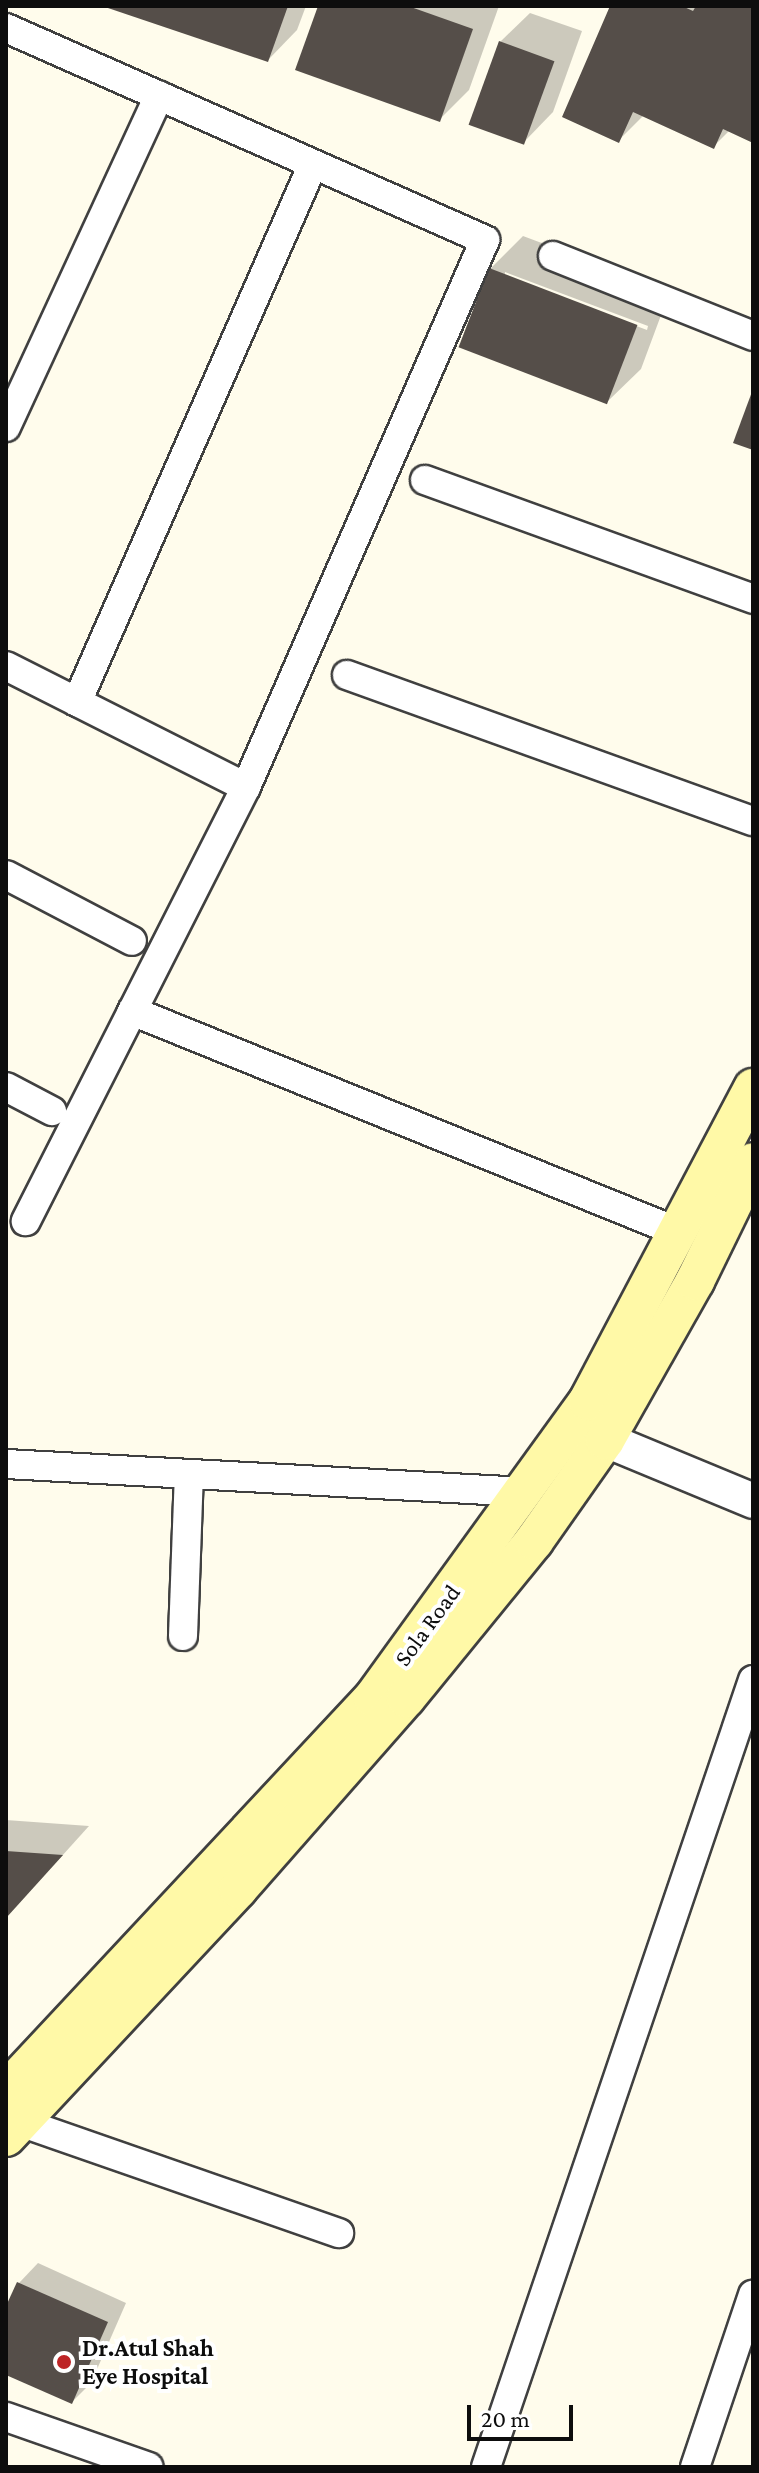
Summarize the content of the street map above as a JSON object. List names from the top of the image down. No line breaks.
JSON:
{"streets":{"main road":["Sola Road"]},"places":["Dr.Atul Shah Eye Hospital"],"scale_bar":"20 m"}
